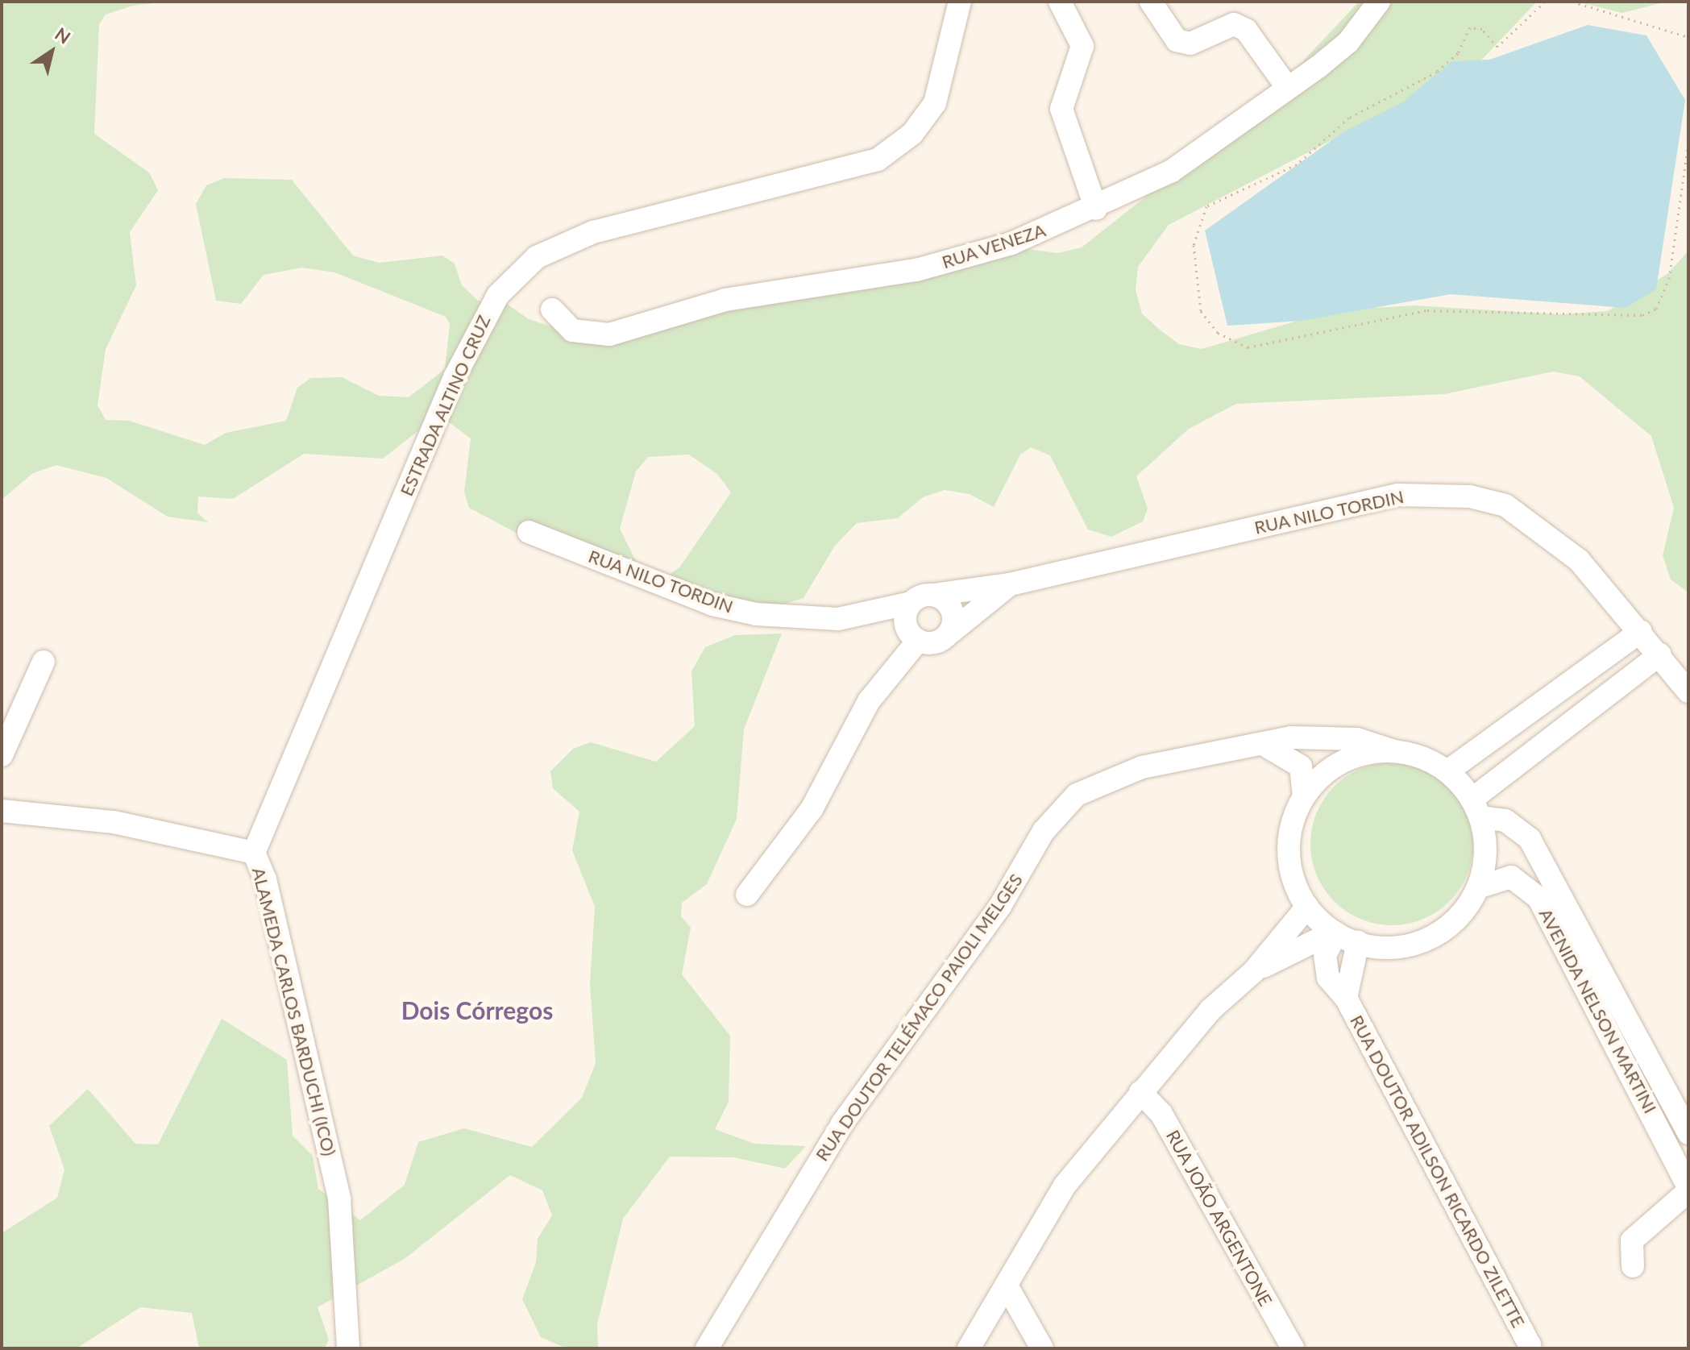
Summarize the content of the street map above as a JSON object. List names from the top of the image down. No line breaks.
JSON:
{"streets":{"street":["RUA VENEZA","ESTRADA ALTINO CRUZ","RUA NILO TORDIN","AVENIDA NELSON MARTINI","ALAMEDA CARLOS BARDUCHI (ICO)","RUA DOUTOR TELÉMACO PAIOLI MELGES","RUA DOUTOR ADILSON RICARDO ZILETTE","RUA JOÃO ARGENTONE"]},"crossings":[["ESTRADA ALTINO CRUZ","ALAMEDA CARLOS BARDUCHI (ICO)"],["AVENIDA NELSON MARTINI","RUA DOUTOR TELÉMACO PAIOLI MELGES"],["AVENIDA NELSON MARTINI","RUA DOUTOR ADILSON RICARDO ZILETTE"],["RUA DOUTOR TELÉMACO PAIOLI MELGES","RUA DOUTOR ADILSON RICARDO ZILETTE"]],"districts":["Dois Córregos"],"north":"top right"}
